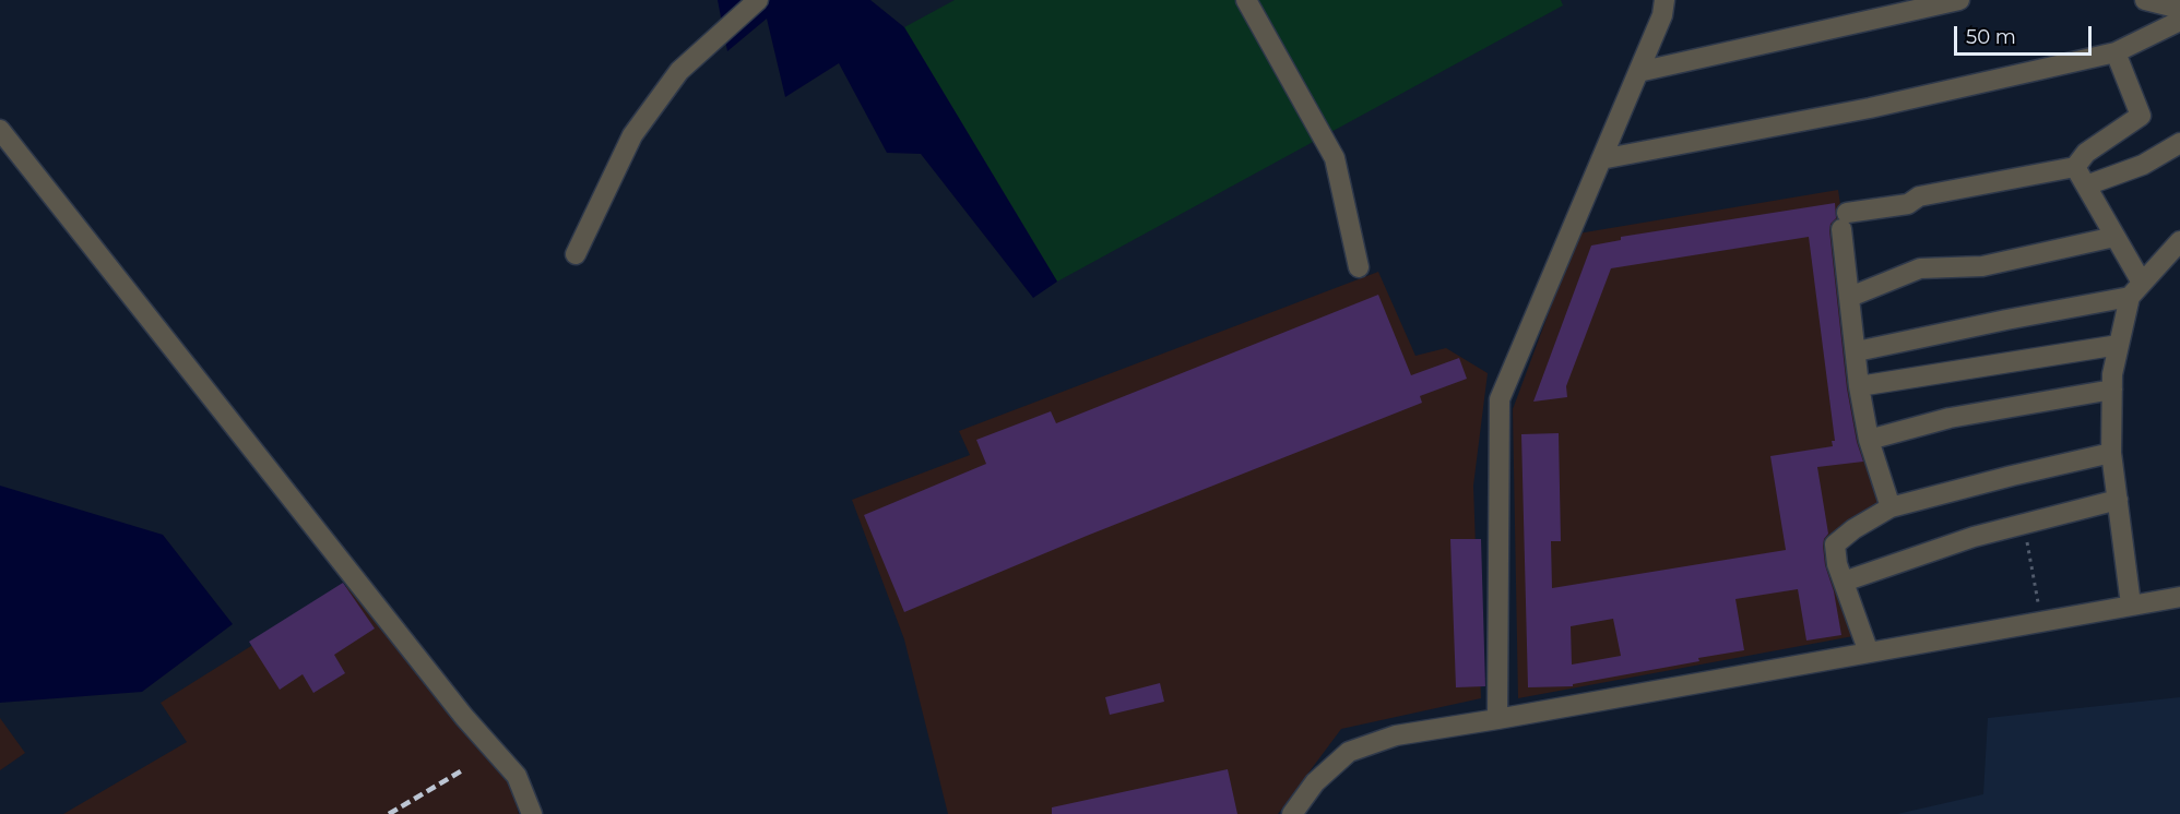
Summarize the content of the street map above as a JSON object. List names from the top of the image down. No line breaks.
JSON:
{"scale_bar":"50 m"}
